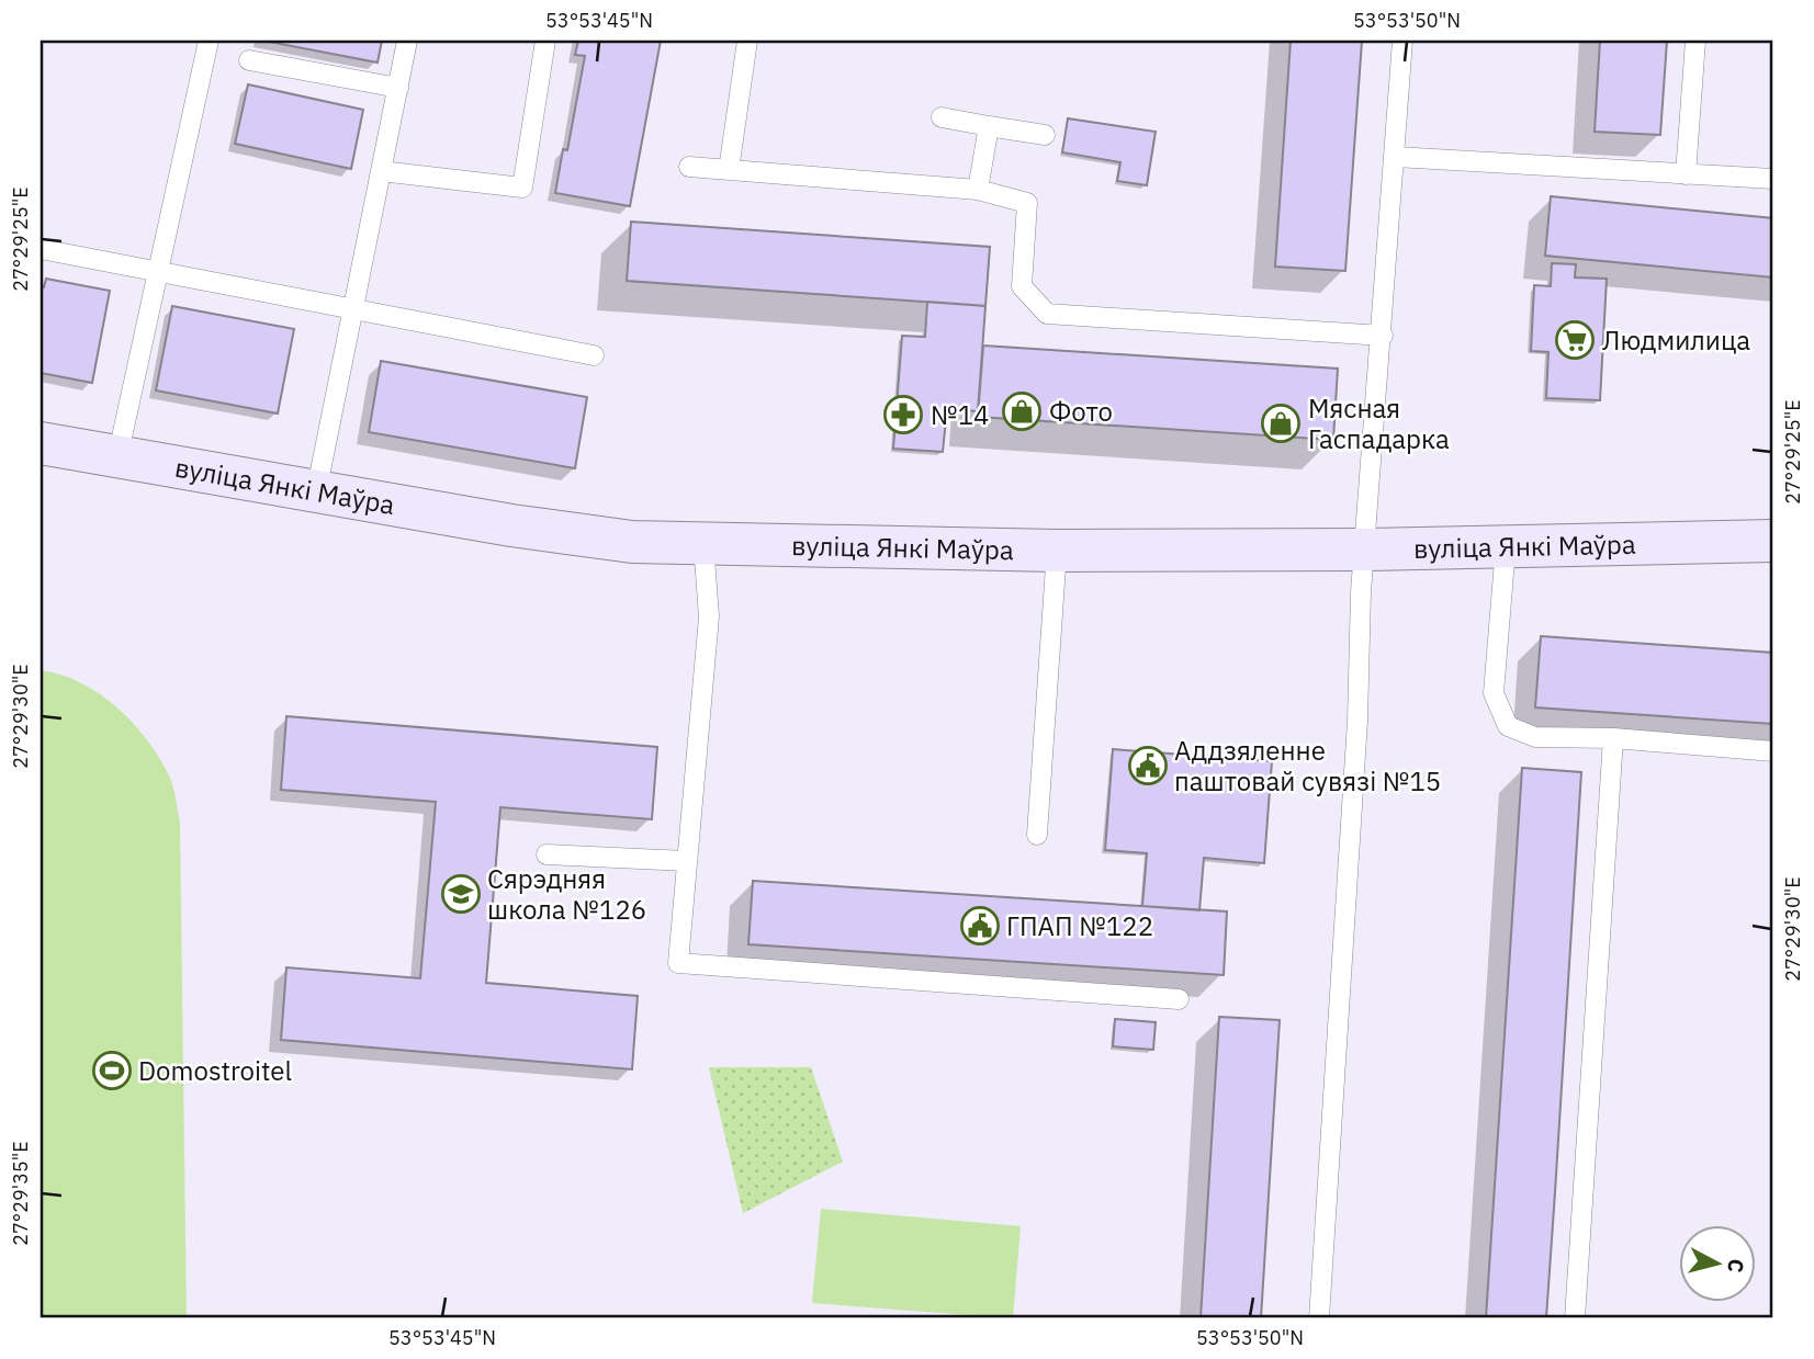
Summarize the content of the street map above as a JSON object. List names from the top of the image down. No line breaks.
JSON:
{"streets":{"street":["вуліца Янкі Маўра"]},"places":{"supermarket":["Людмилица"],"shop":["Фото","Мясная Гаспадарка"],"pharmacy":["№14"],"public building":["Аддзяленне паштовай сувязі №15","ГПАП №122"],"school or university":["Сярэдняя школа №126"],"sports":["Domostroitel"]},"north":"right","coordinates":["53°53'45\"N","53°53'50\"N","27°29'25\"E","27°29'30\"E","27°29'35\"E"]}
